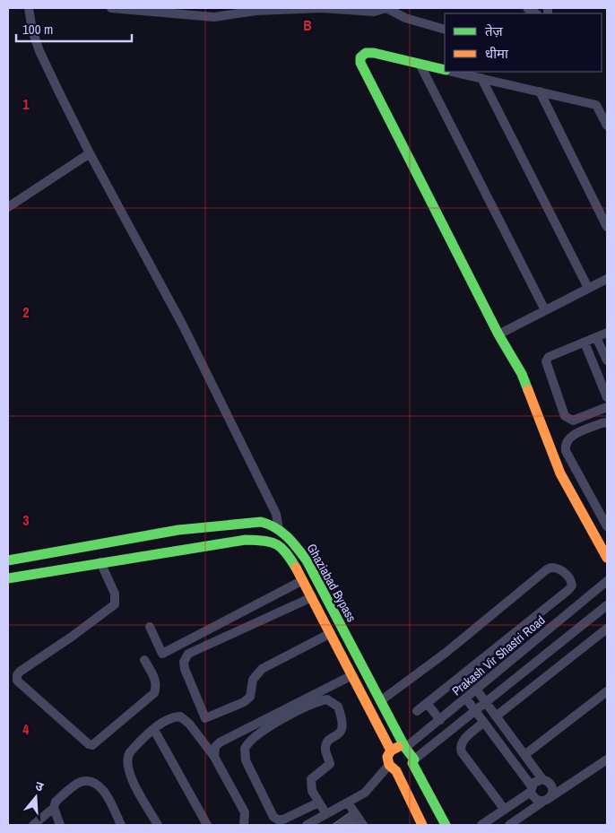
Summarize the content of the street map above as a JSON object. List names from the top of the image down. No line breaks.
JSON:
{"streets":{"main road":["Ghaziabad Bypass"],"street":["Prakash Vir Shastri Road"]},"crossings":[["Ghaziabad Bypass","Prakash Vir Shastri Road"]],"legend":["तेज़","धीमा"],"scale_bar":"100 m","north":"top","grid":{"columns":["B"],"rows":["1","2","3","4"]}}
